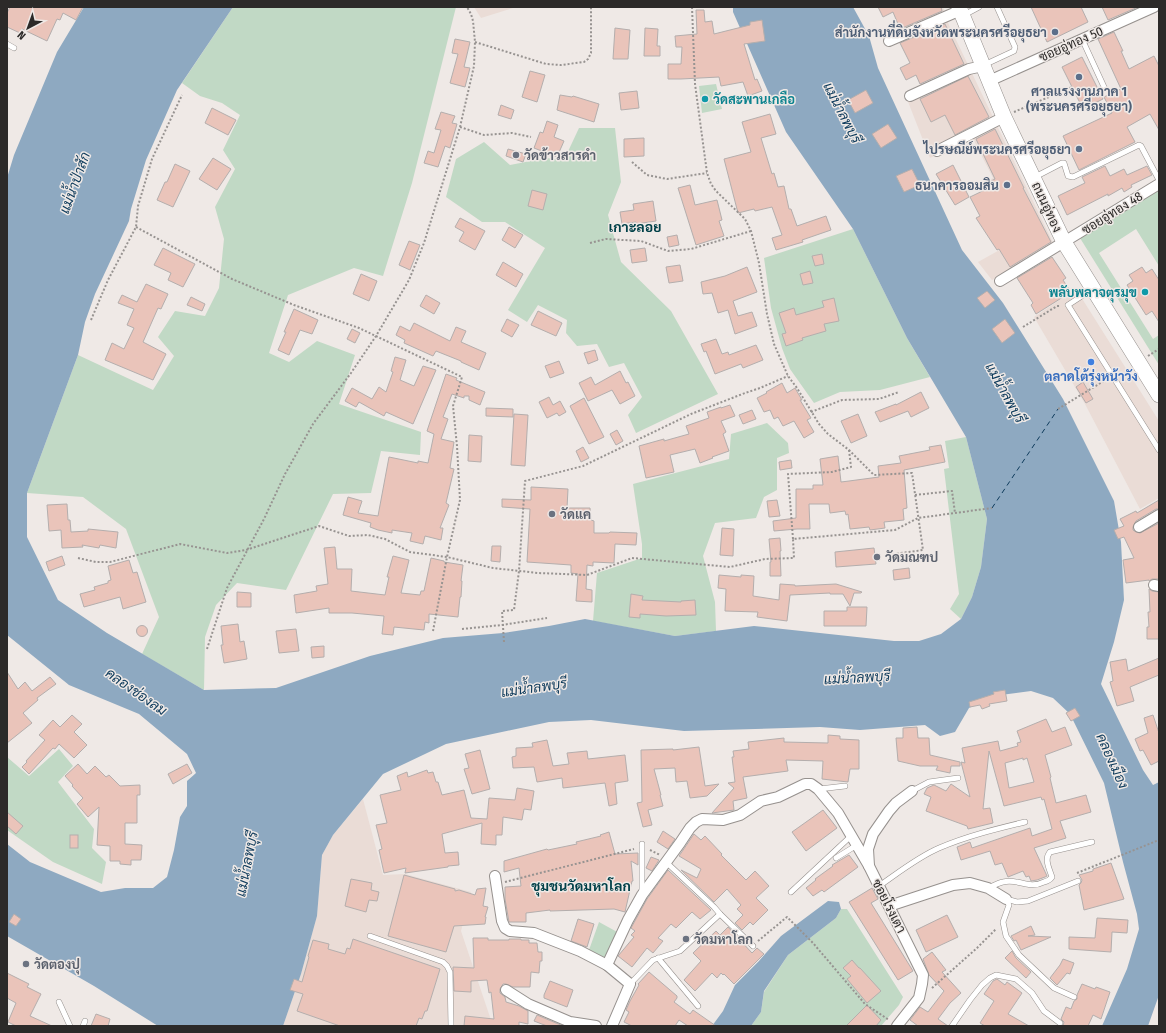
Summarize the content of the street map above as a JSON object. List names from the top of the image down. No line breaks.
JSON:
{"streets":{"main road":["ถนนอู่ทอง"],"street":["ซอยอู่ทอง 50","ซอยอู่ทอง 48","ซอยโรงเตา"]},"crossings":[["ซอยอู่ทอง 50","ถนนอู่ทอง"],["ถนนอู่ทอง","ซอยอู่ทอง 48"]],"districts":["เกาะลอย","ชุมชนวัดมหาโลก"],"water":["แม่น้ำลพบุรี","แม่น้ำป่าสัก","คลองช่องลม","คลองเมือง"],"places":["สำนักงานที่ดินจังหวัดพระนครศรีอยุธยา","ศาลแรงงานภาค 1 (พระนครศรีอยุธยา)","วัดสะพานเกลือ","ไปรษณีย์พระนครศรีอยุธยา","วัดข้าวสารดำ","ธนาคารออมสิน","พลับพลาจตุรมุข","ตลาดโต้รุ่งหน้าวัง","วัดแค","วัดมณฑป","วัดมหาโลก","วัดตองปุ"],"north":"bottom left"}
